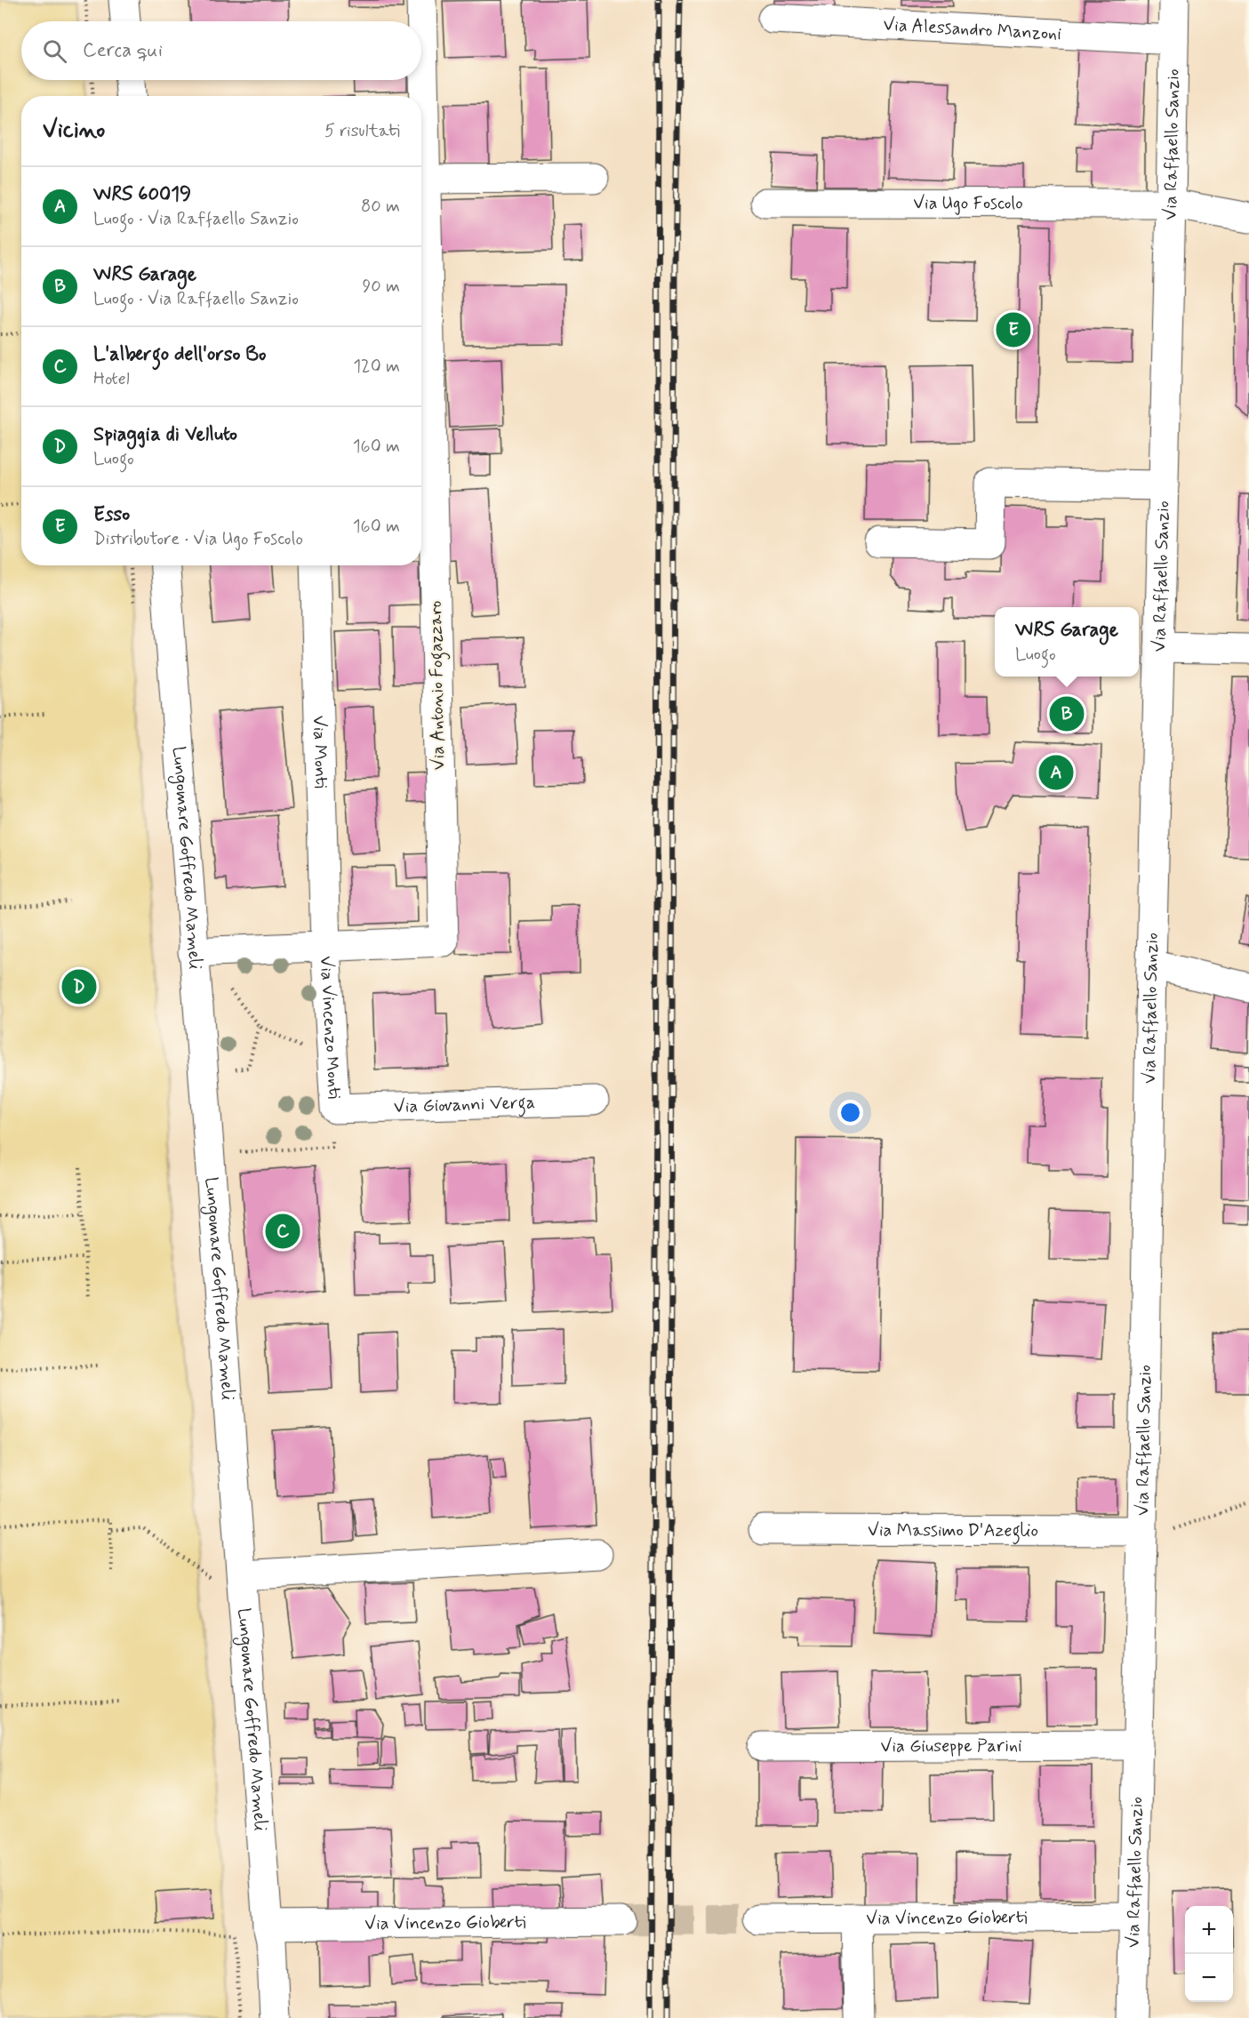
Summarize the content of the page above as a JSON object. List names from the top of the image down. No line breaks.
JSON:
{"streets":{"street":["Via Alessandro Manzoni","Via Raffaello Sanzio","Via Ugo Foscolo","Via Antonio Fogazzaro","Via Monti","Lungomare Goffredo Mameli","Via Vincenzo Monti","Via Giovanni Verga","Via Massimo D'Azeglio","Via Giuseppe Parini","Via Vincenzo Gioberti"]},"crossings":[["Via Alessandro Manzoni","Via Raffaello Sanzio"],["Via Raffaello Sanzio","Via Ugo Foscolo"],["Via Raffaello Sanzio","Via Massimo D'Azeglio"],["Via Raffaello Sanzio","Via Giuseppe Parini"],["Via Raffaello Sanzio","Via Vincenzo Gioberti"],["Via Antonio Fogazzaro","Via Monti"],["Via Antonio Fogazzaro","Lungomare Goffredo Mameli"],["Via Antonio Fogazzaro","Via Vincenzo Monti"],["Via Monti","Via Vincenzo Monti"],["Lungomare Goffredo Mameli","Via Vincenzo Gioberti"],["Via Vincenzo Monti","Via Giovanni Verga"]],"page":{"search":"Cerca qui","heading":["Vicino","5 risultati"],"list":[{"mark":"A","name":"WRS 60019","note":"Luogo · Via Raffaello Sanzio","value":"80 m"},{"mark":"B","name":"WRS Garage","note":"Luogo · Via Raffaello Sanzio","value":"90 m"},{"mark":"C","name":"L'albergo dell'orso Bo","note":"Hotel","value":"120 m"},{"mark":"D","name":"Spiaggia di Velluto","note":"Luogo","value":"160 m"},{"mark":"E","name":"Esso","note":"Distributore · Via Ugo Foscolo","value":"160 m"}],"pins":["E","B","A","D","C"],"popup":["WRS Garage","Luogo"],"map_buttons":["+","−"]}}
